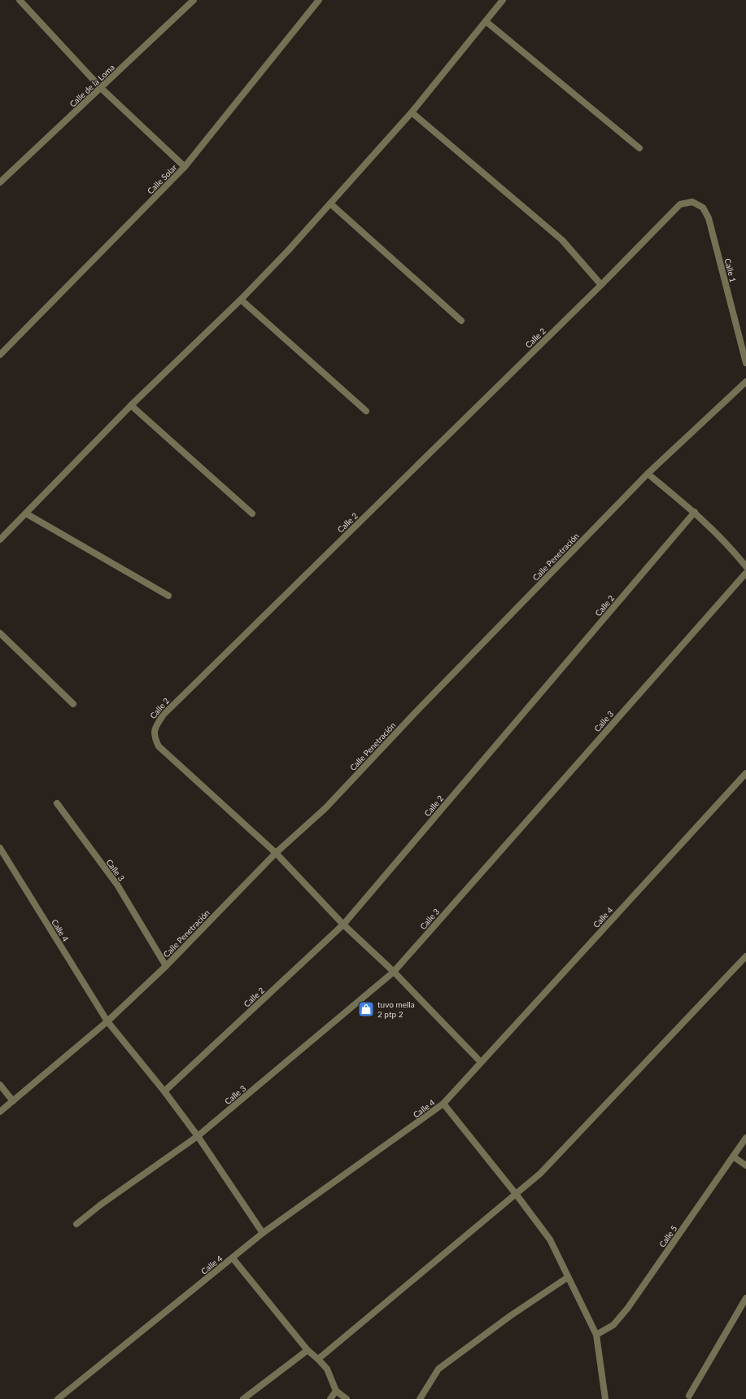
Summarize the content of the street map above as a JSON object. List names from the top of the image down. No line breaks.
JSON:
{"streets":{"street":["Calle de la Loma","Calle Solar","Calle 1","Calle 2","Calle Penetración","Calle 3","Calle 4","Calle 5"]},"crossings":[["Calle 1","Calle 2"],["Calle 2","Calle Penetración"],["Calle 2","Calle 4"],["Calle Penetración","Calle 3"],["Calle Penetración","Calle 4"],["Calle 3","Calle 4"]],"places":{"shop":["tuvo mella 2 ptp 2"]}}
